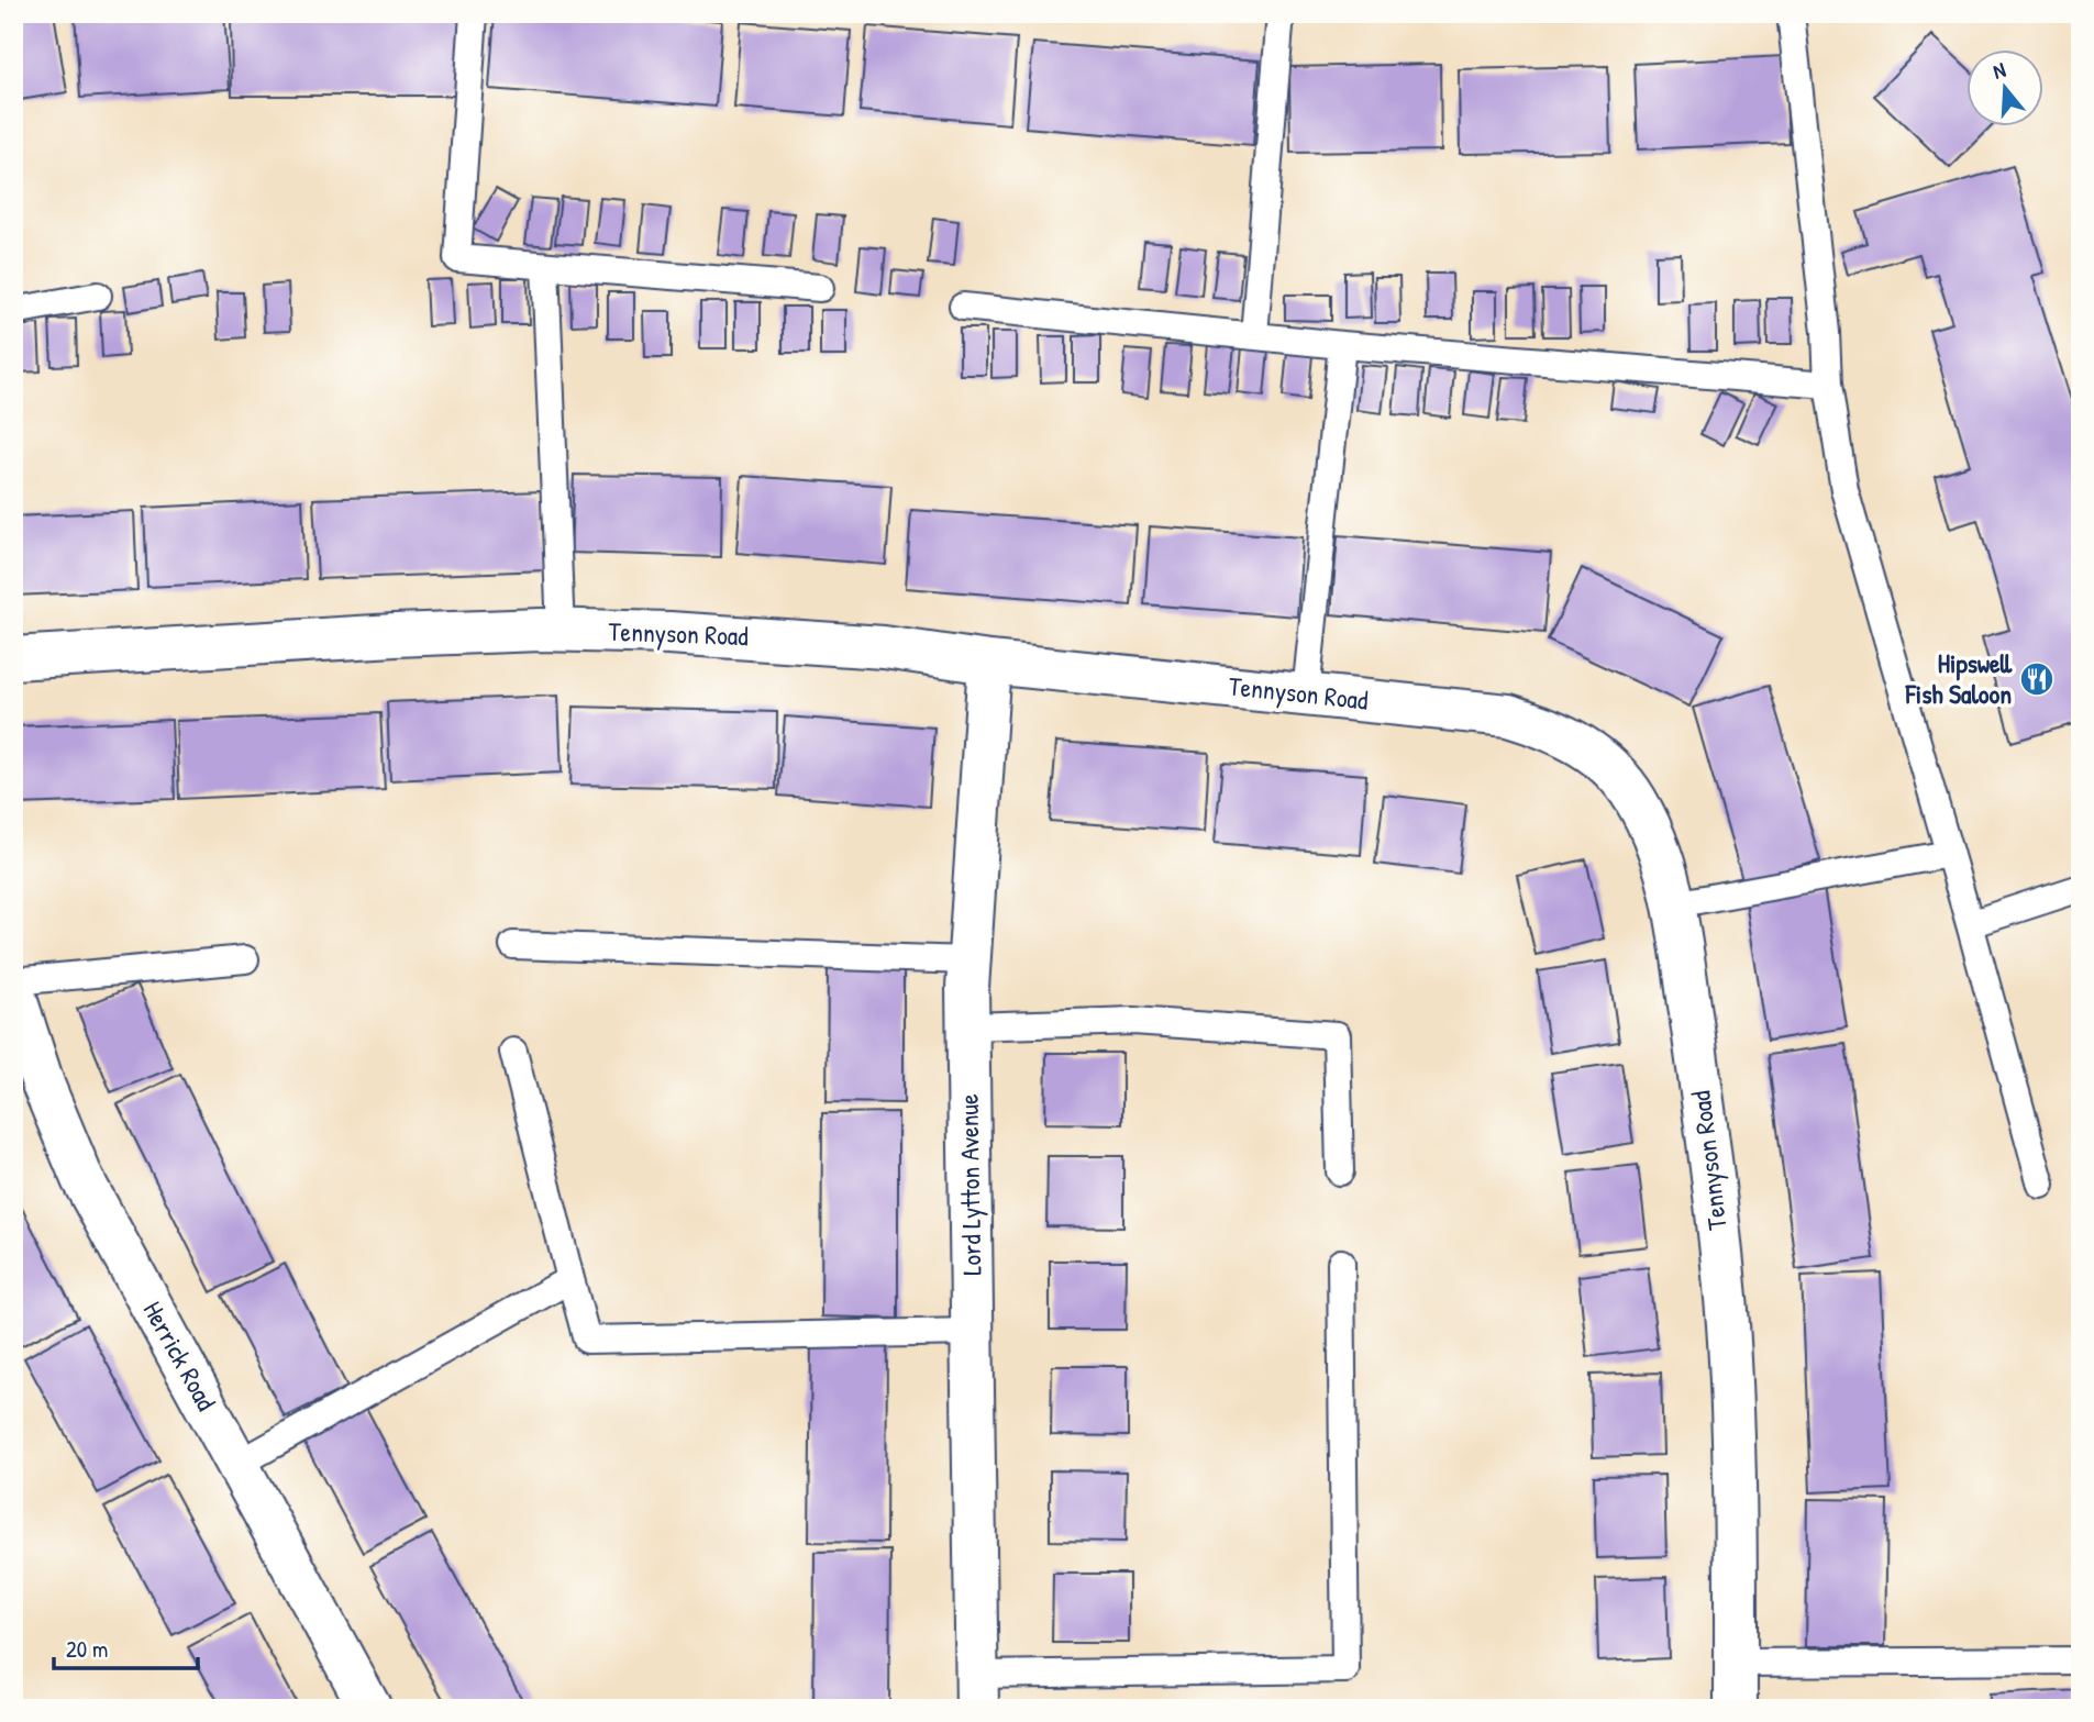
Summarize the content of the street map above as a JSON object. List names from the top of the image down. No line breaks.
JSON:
{"streets":{"street":["Tennyson Road","Lord Lytton Avenue","Herrick Road"]},"crossings":[["Tennyson Road","Lord Lytton Avenue"]],"places":{"restaurant":["Hipswell Fish Saloon"]},"scale_bar":"20 m","north":"top"}
